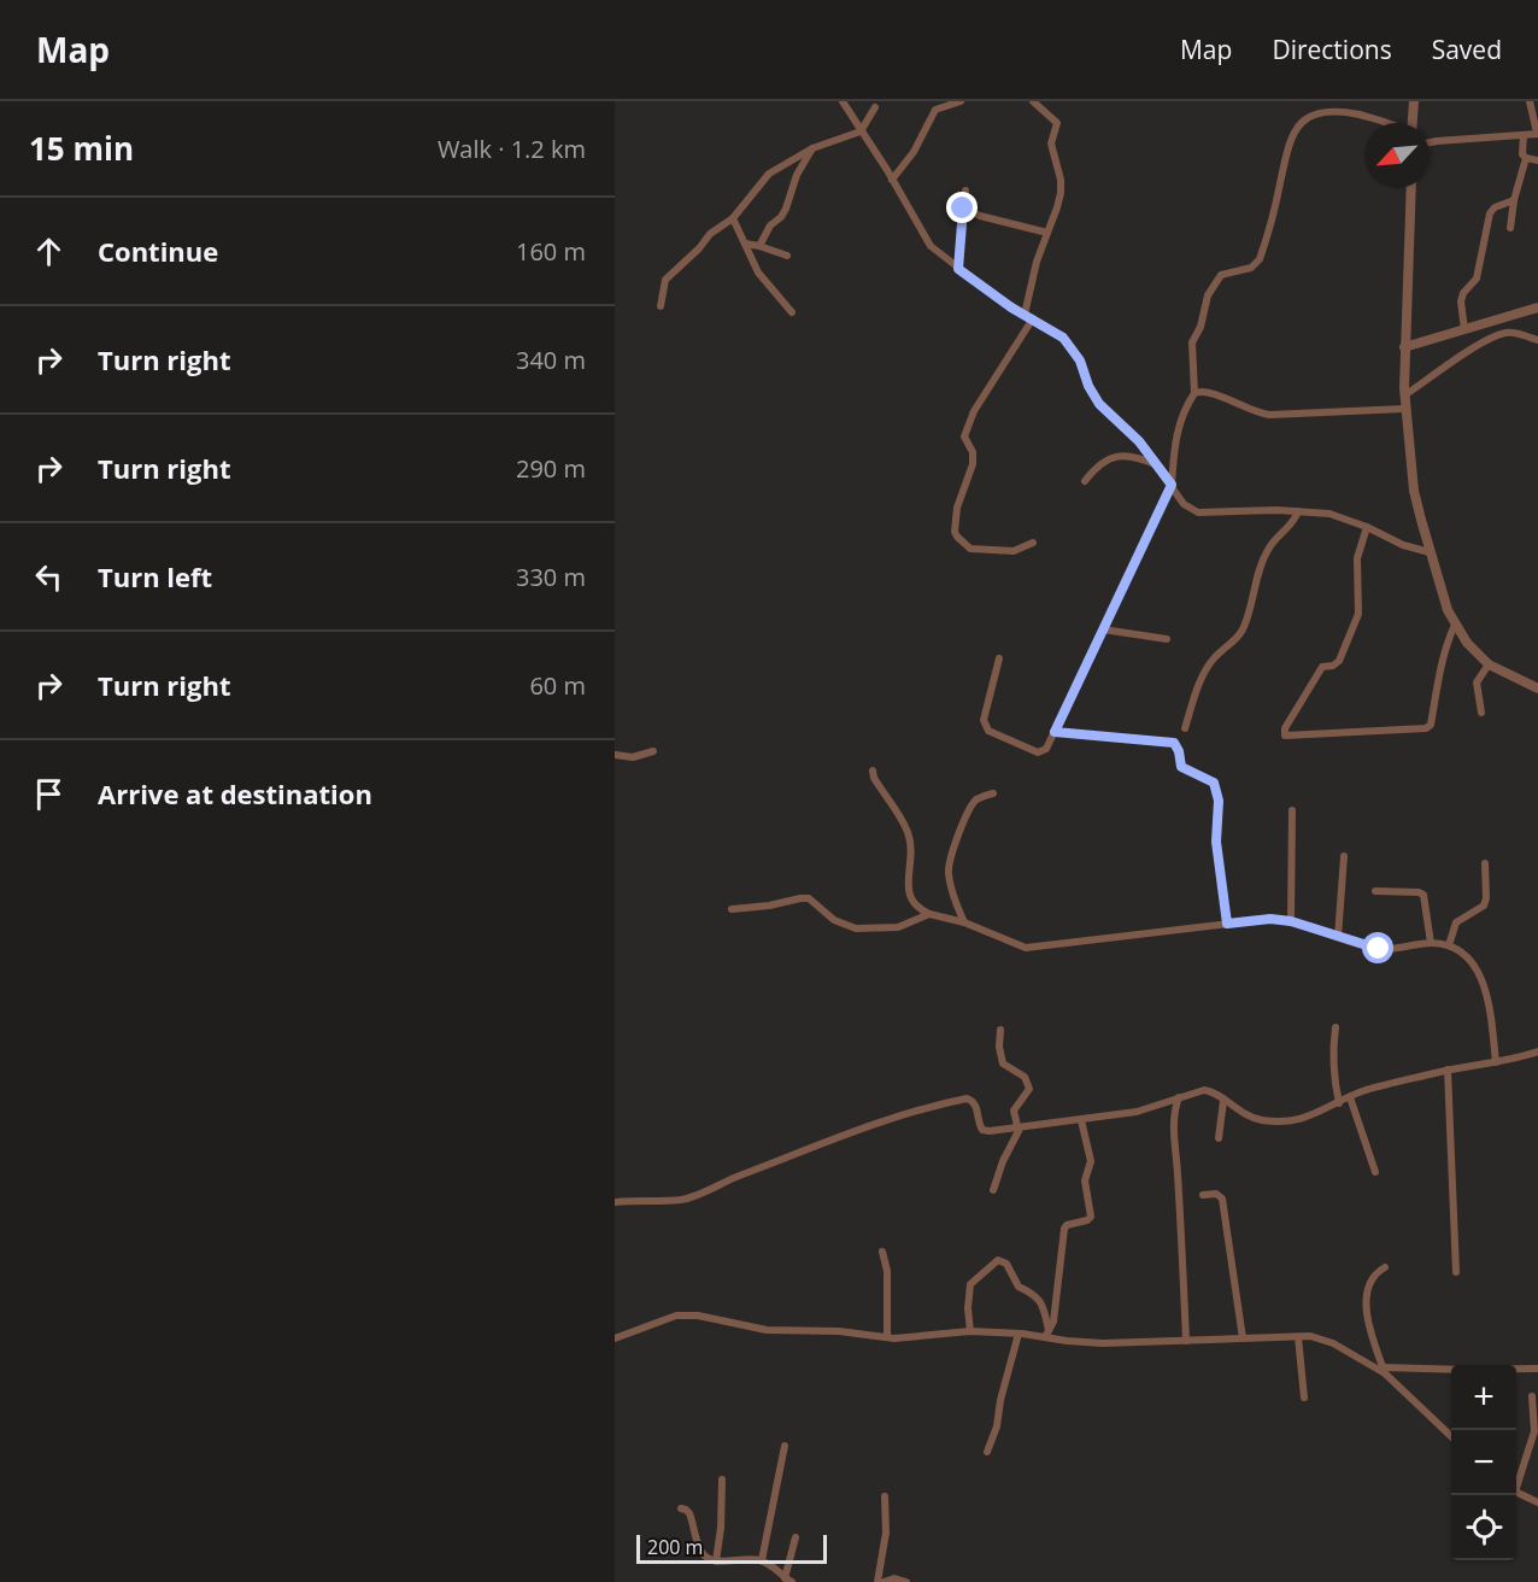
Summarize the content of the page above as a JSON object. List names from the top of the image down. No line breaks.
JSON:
{"scale_bar":"200 m","north":"bottom left","page":{"header":"Map","nav":["Map","Directions","Saved"],"heading":["15 min","Walk · 1.2 km"],"list":[["Continue","160 m"],["Turn right","340 m"],["Turn right","290 m"],["Turn left","330 m"],["Turn right","60 m"],"Arrive at destination"],"map_buttons":["+","−"],"scale":"200 m"}}
